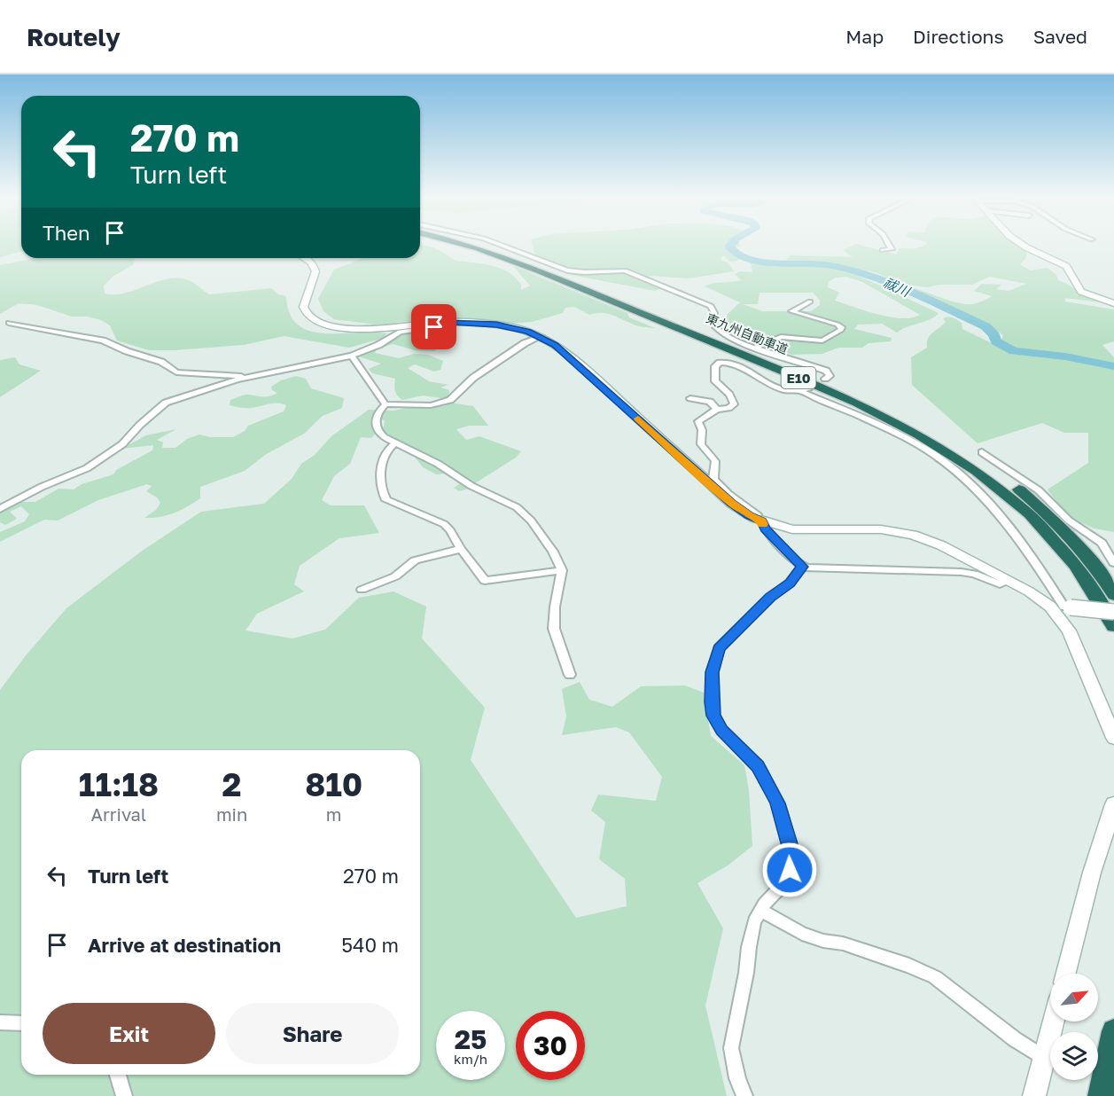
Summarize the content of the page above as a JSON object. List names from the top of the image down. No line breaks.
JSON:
{"streets":{"highway":["東九州自動車道","E10"]},"water":["祓川"],"north":"top right","page":{"header":"Routely","nav":["Map","Directions","Saved"],"turn":["270 m","Turn left"],"then":"Then","eta":["11:18","Arrival","2","min","810","m"],"list":[{"name":"Turn left","value":"270 m"},{"name":"Arrive at destination","value":"540 m"}],"buttons":["Exit","Share"],"speed":"25 km/h","limit":"30"}}
